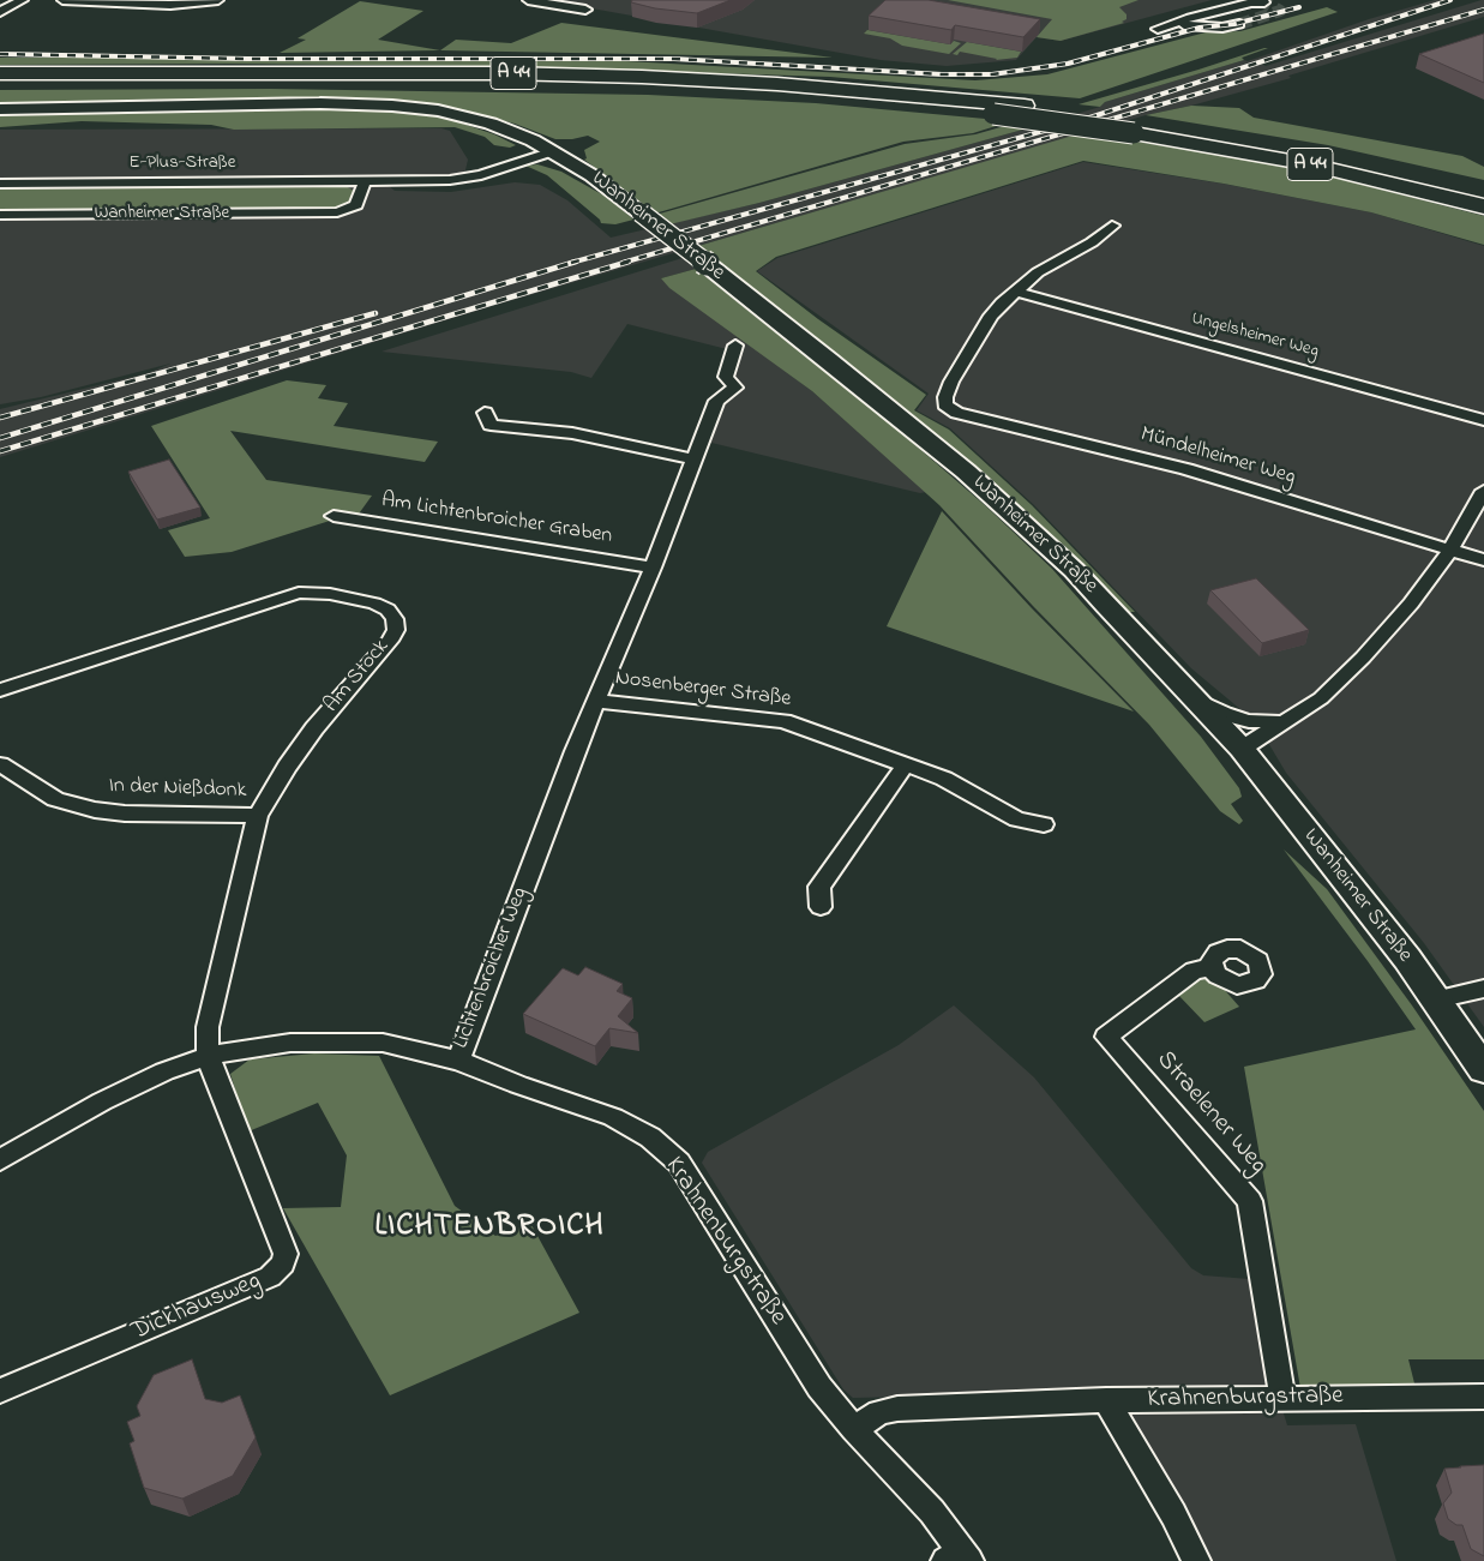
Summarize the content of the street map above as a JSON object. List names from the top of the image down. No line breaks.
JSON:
{"streets":{"highway":["A 44"],"street":["E-Plus-Straße","Wanheimer Straße","Ungelsheimer Weg","Mündelheimer Weg","Am Lichtenbroicher Graben","Am Stock","Nosenberger Straße","In der Nießdonk","Lichtenbroicher Weg","Straelener Weg","Krahnenburgstraße","Dickhausweg"]},"crossings":[["E-Plus-Straße","Wanheimer Straße"],["Ungelsheimer Weg","Mündelheimer Weg"],["Am Lichtenbroicher Graben","Lichtenbroicher Weg"],["Am Stock","In der Nießdonk"],["Am Stock","Lichtenbroicher Weg"],["Am Stock","Dickhausweg"],["Nosenberger Straße","Lichtenbroicher Weg"],["Lichtenbroicher Weg","Krahnenburgstraße"],["Lichtenbroicher Weg","Dickhausweg"],["Straelener Weg","Krahnenburgstraße"]],"districts":["LICHTENBROICH"]}
